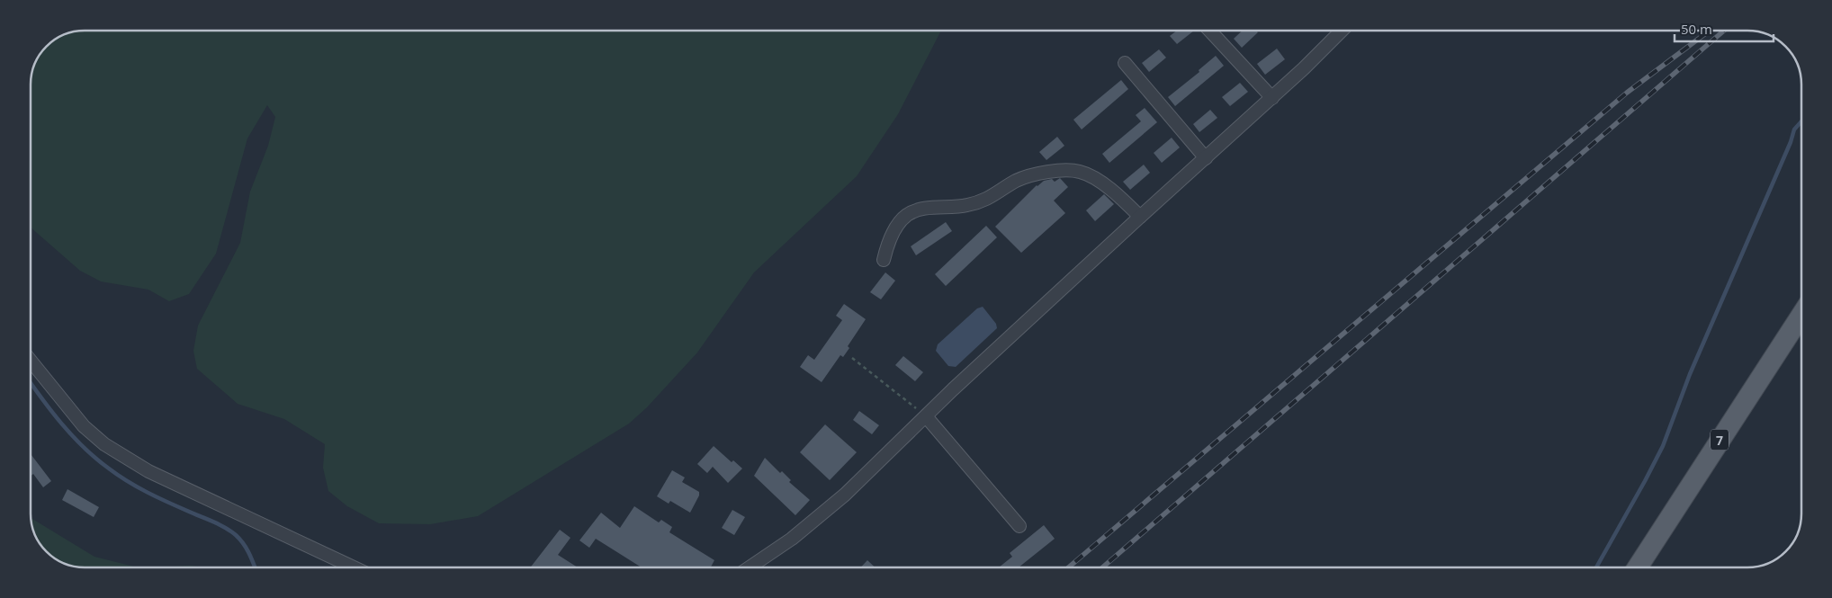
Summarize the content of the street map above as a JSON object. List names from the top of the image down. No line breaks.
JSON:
{"streets":{"main road":["7"]},"scale_bar":"50 m"}
